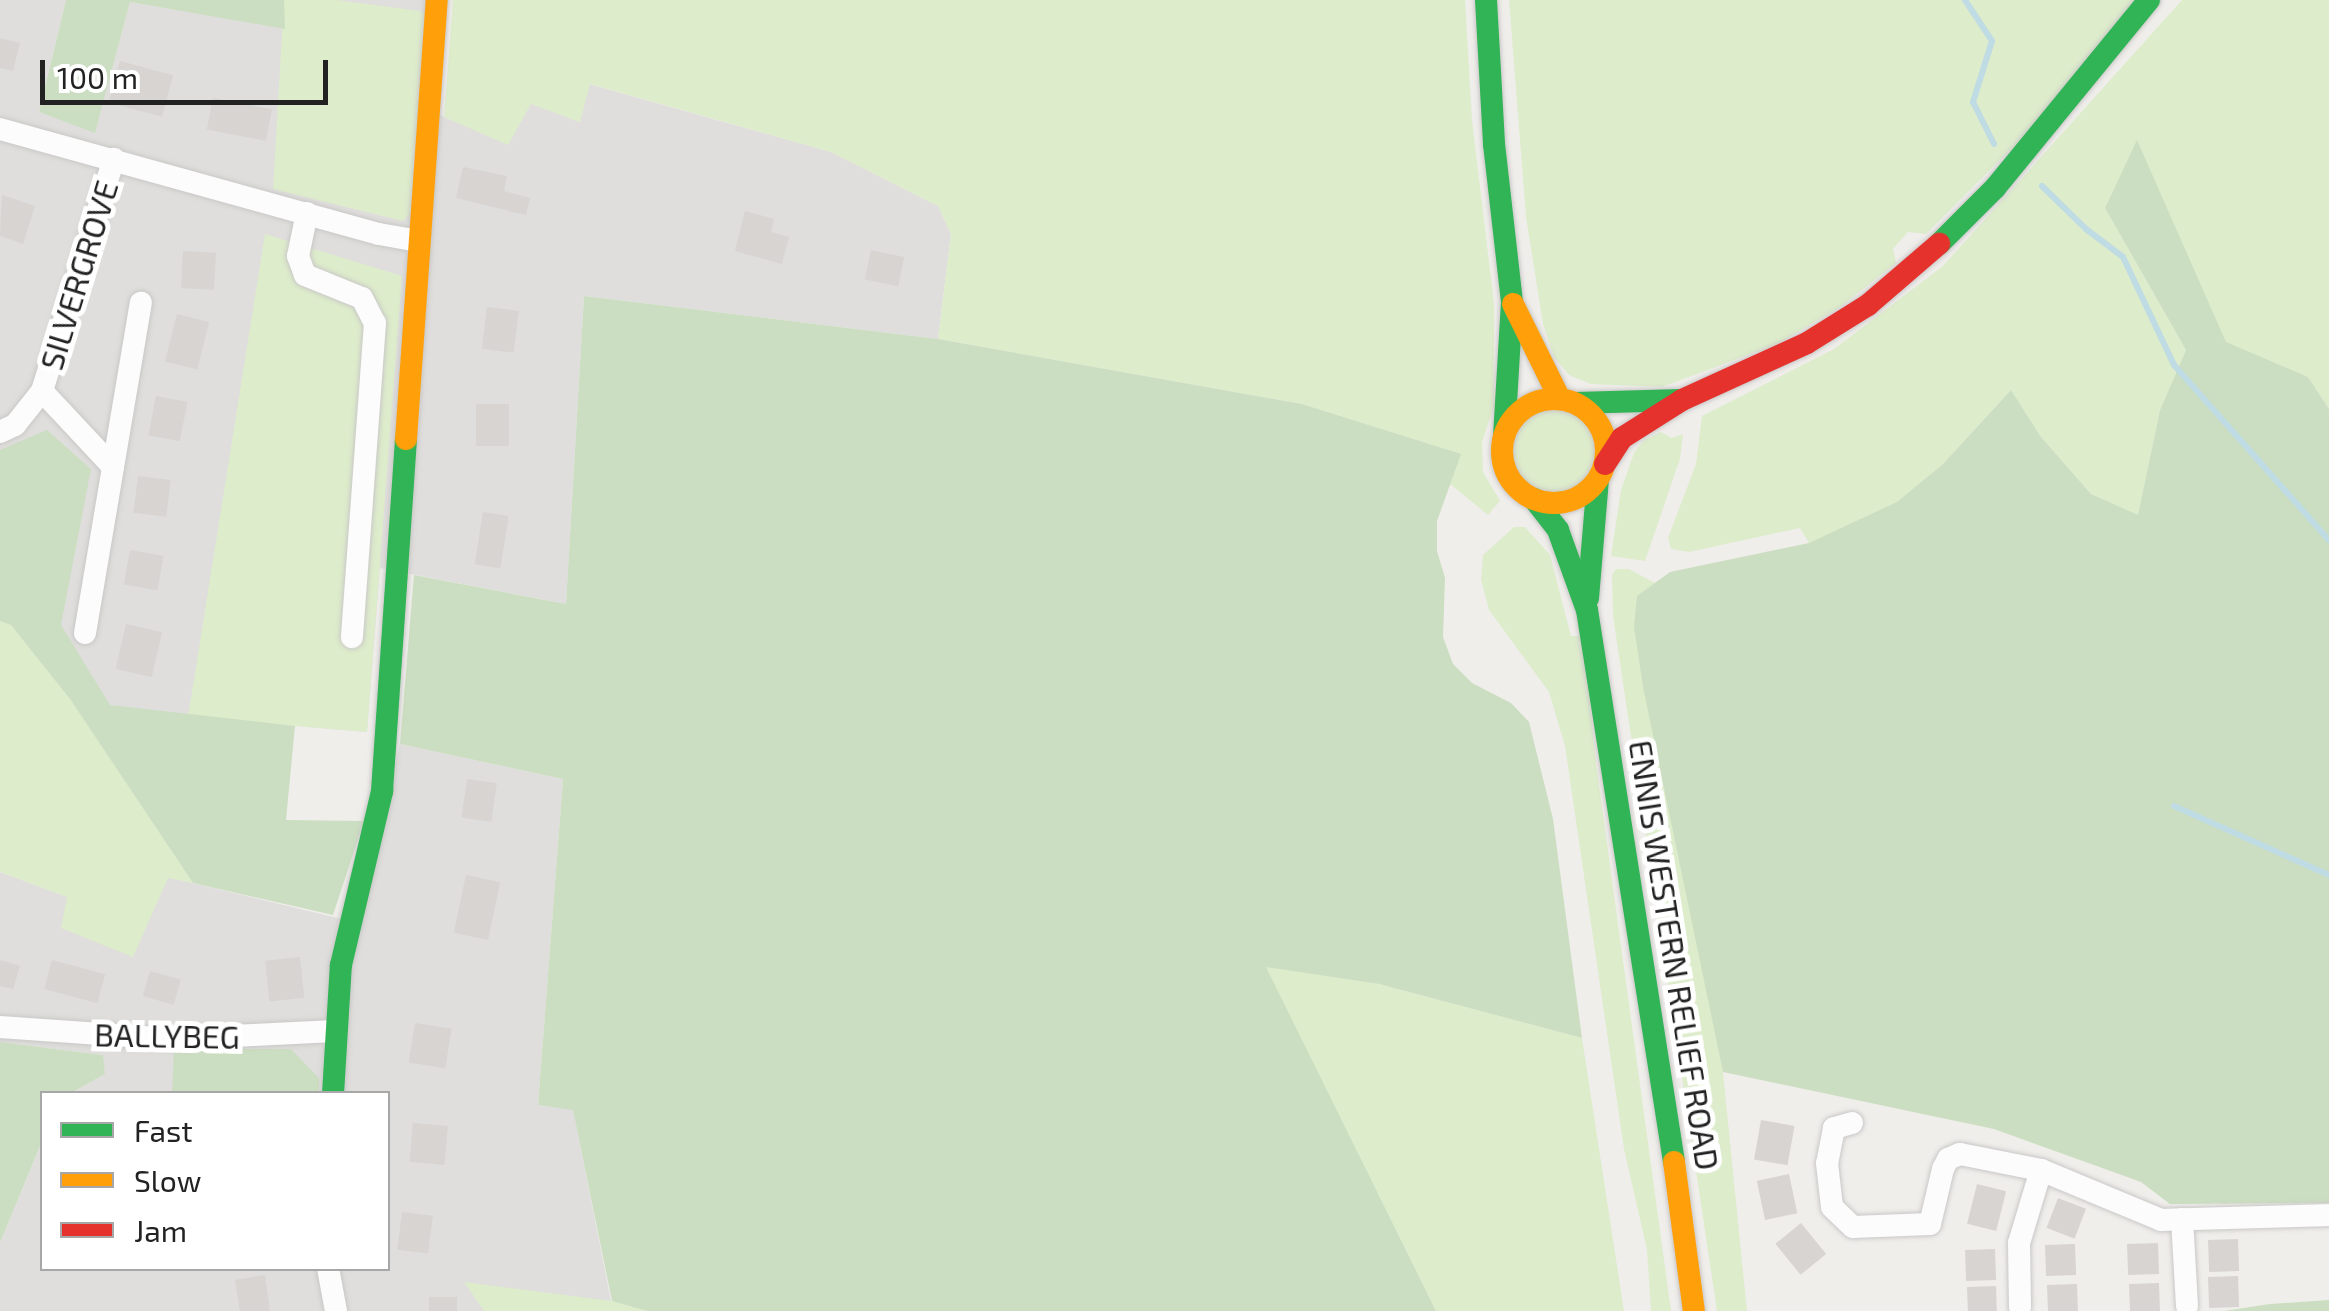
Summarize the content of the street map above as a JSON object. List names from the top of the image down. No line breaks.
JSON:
{"streets":{"main road":["ENNIS WESTERN RELIEF ROAD"],"street":["SILVERGROVE","BALLYBEG"]},"legend":["Fast","Slow","Jam"],"scale_bar":"100 m"}
